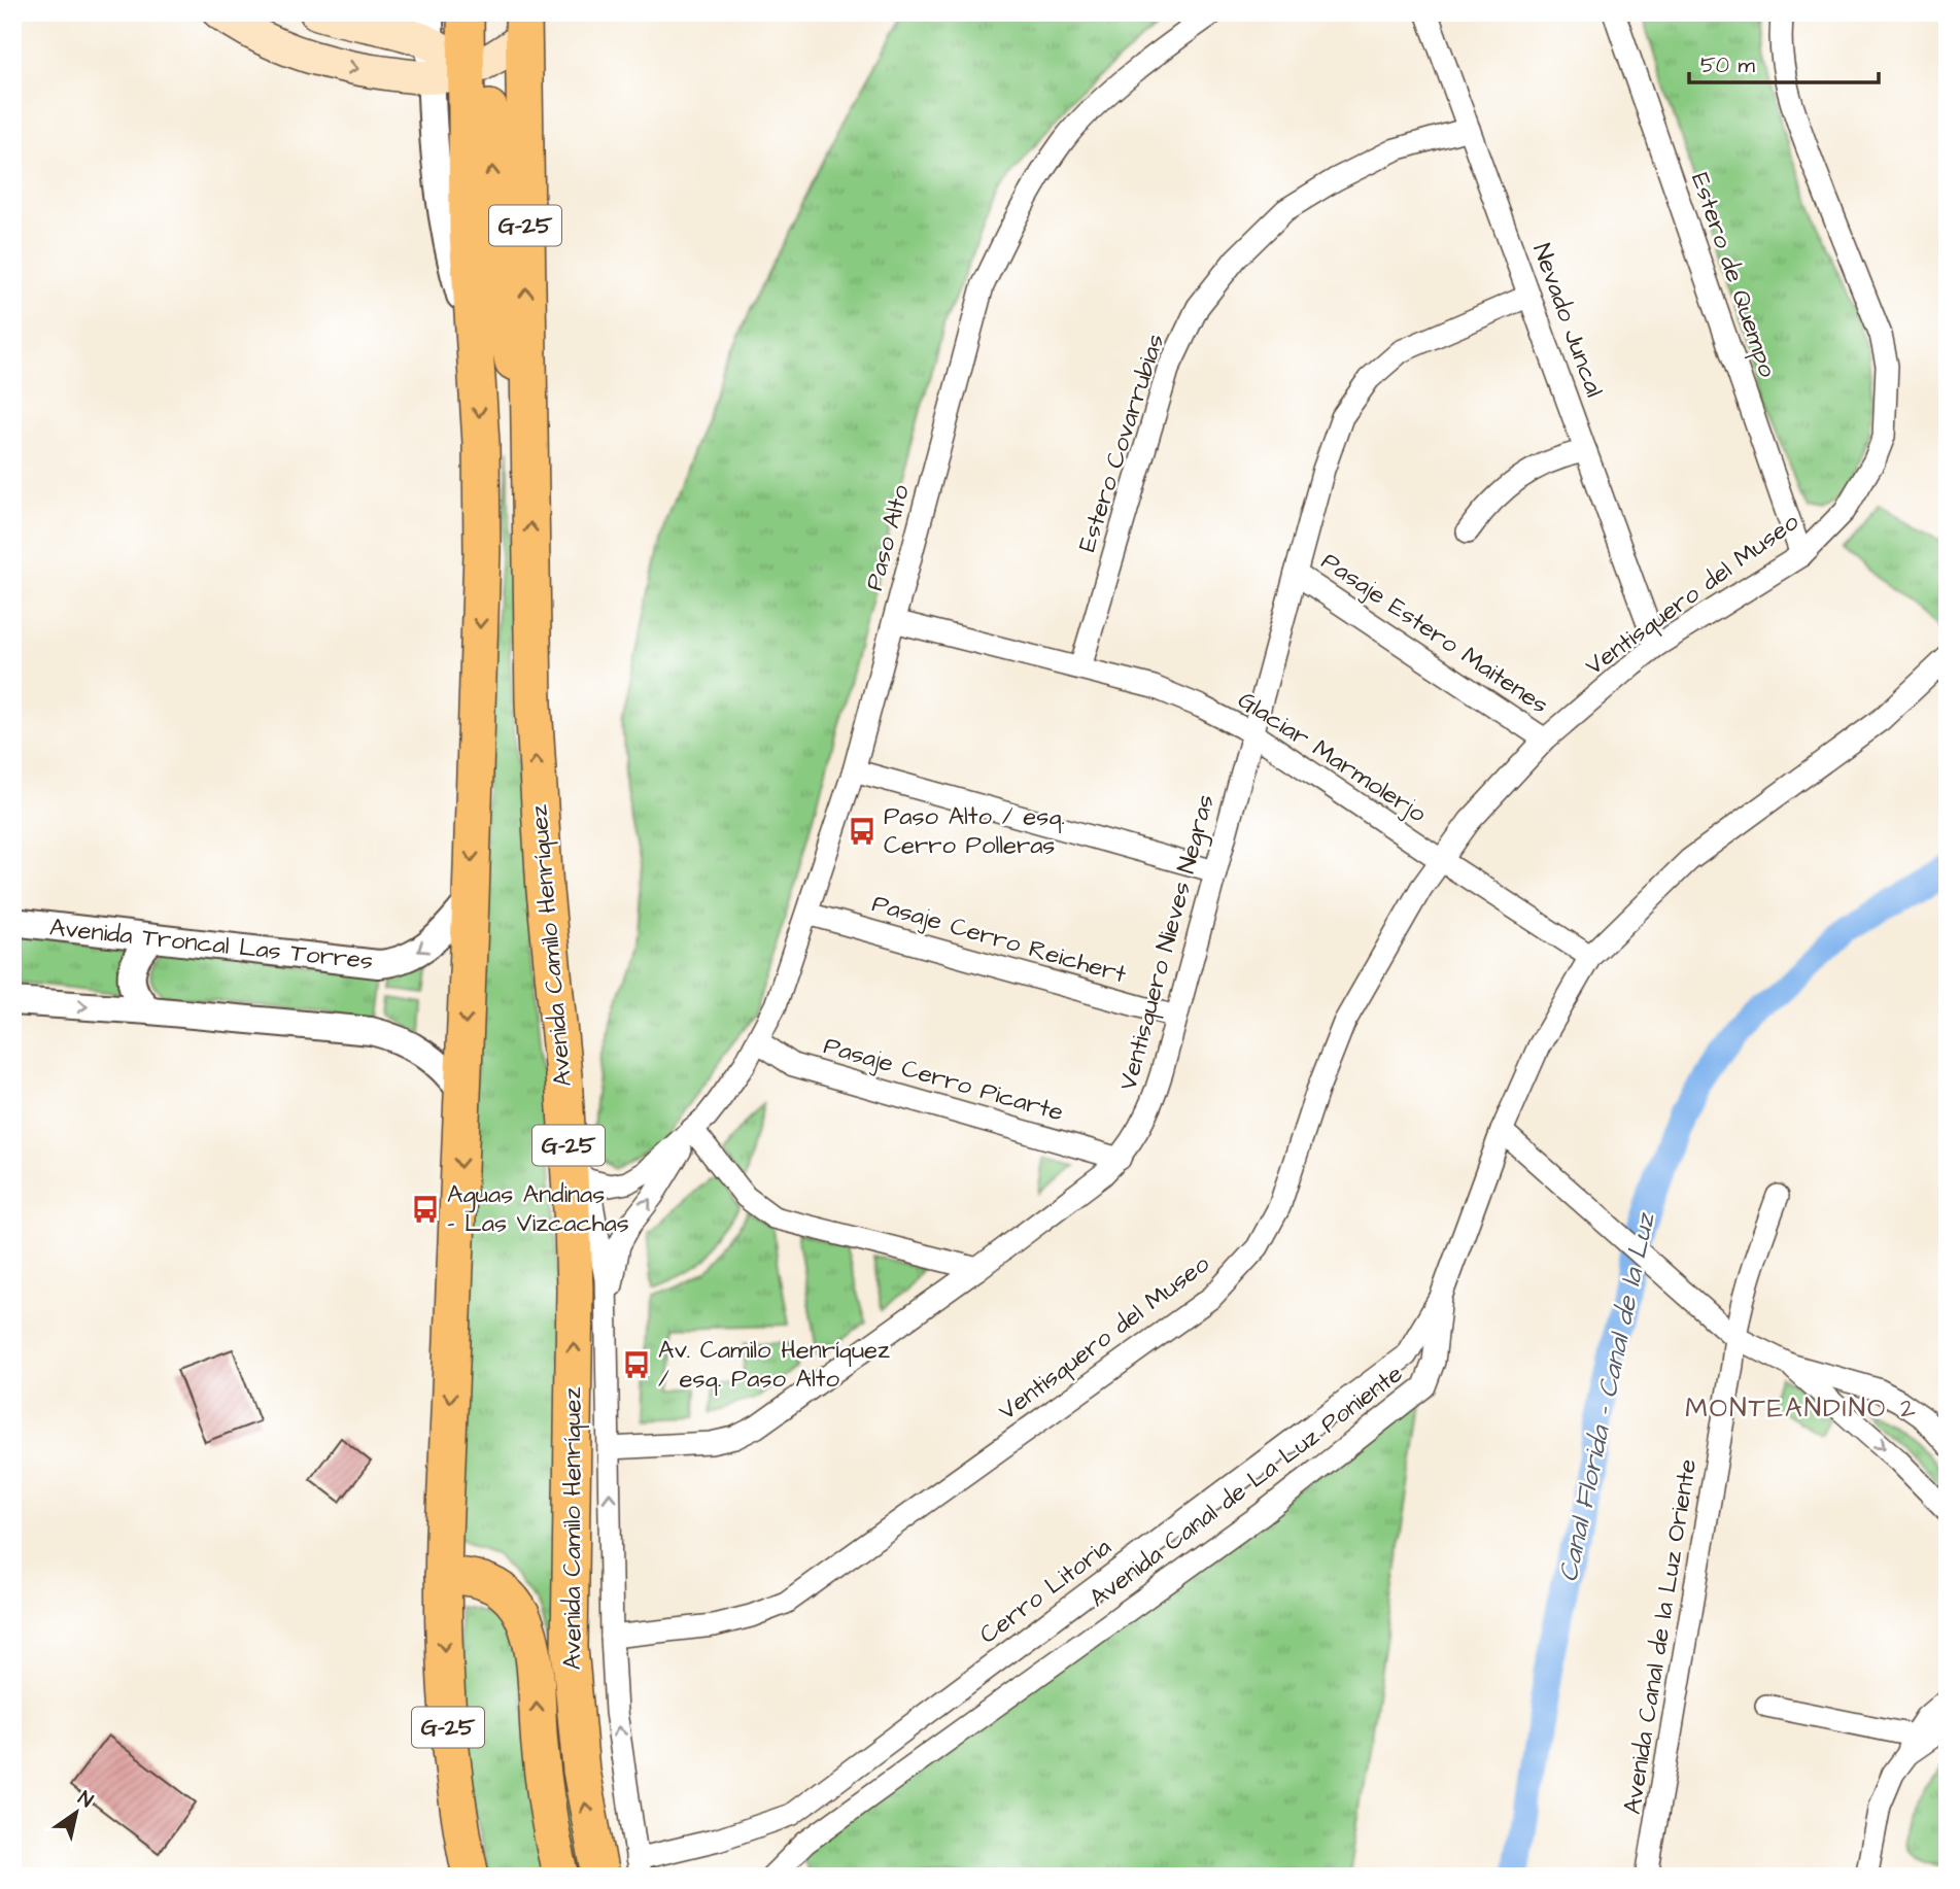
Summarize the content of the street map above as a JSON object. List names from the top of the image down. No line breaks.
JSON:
{"streets":{"main road":["G-25","Avenida Camilo Henríquez"],"street":["Estero de Quempo","Nevado Juncal","Estero Covarrubias","Paso Alto","Ventisquero del Museo","Pasaje Estero Maitenes","Glaciar Marmolerjo","Pasaje Cerro Reichert","Ventisquero Nieves Negras","Avenida Troncal Las Torres","Pasaje Cerro Picarte","Avenida Canal de La Luz Poniente","Cerro Litoria","Avenida Canal de la Luz Oriente"]},"crossings":[["G-25","Avenida Troncal Las Torres"],["Estero de Quempo","Ventisquero del Museo"],["Nevado Juncal","Estero Covarrubias"],["Nevado Juncal","Ventisquero del Museo"],["Nevado Juncal","Ventisquero Nieves Negras"],["Estero Covarrubias","Glaciar Marmolerjo"],["Paso Alto","Glaciar Marmolerjo"],["Paso Alto","Pasaje Cerro Reichert"],["Paso Alto","Avenida Camilo Henríquez"],["Paso Alto","Pasaje Cerro Picarte"],["Ventisquero del Museo","Pasaje Estero Maitenes"],["Ventisquero del Museo","Glaciar Marmolerjo"],["Pasaje Estero Maitenes","Ventisquero Nieves Negras"],["Glaciar Marmolerjo","Ventisquero Nieves Negras"],["Glaciar Marmolerjo","Avenida Canal de La Luz Poniente"],["Pasaje Cerro Reichert","Ventisquero Nieves Negras"],["Ventisquero Nieves Negras","Pasaje Cerro Picarte"],["Avenida Canal de La Luz Poniente","Cerro Litoria"]],"one_way":["Avenida Troncal Las Torres"],"districts":["MONTEANDINO 2"],"water":["Canal Florida - Canal de la Luz"],"places":{"bus stop":["Paso Alto / esq. Cerro Polleras","Aguas Andinas - Las Vizcachas","Av. Camilo Henríquez / esq. Paso Alto"]},"scale_bar":"50 m","north":"top right"}
